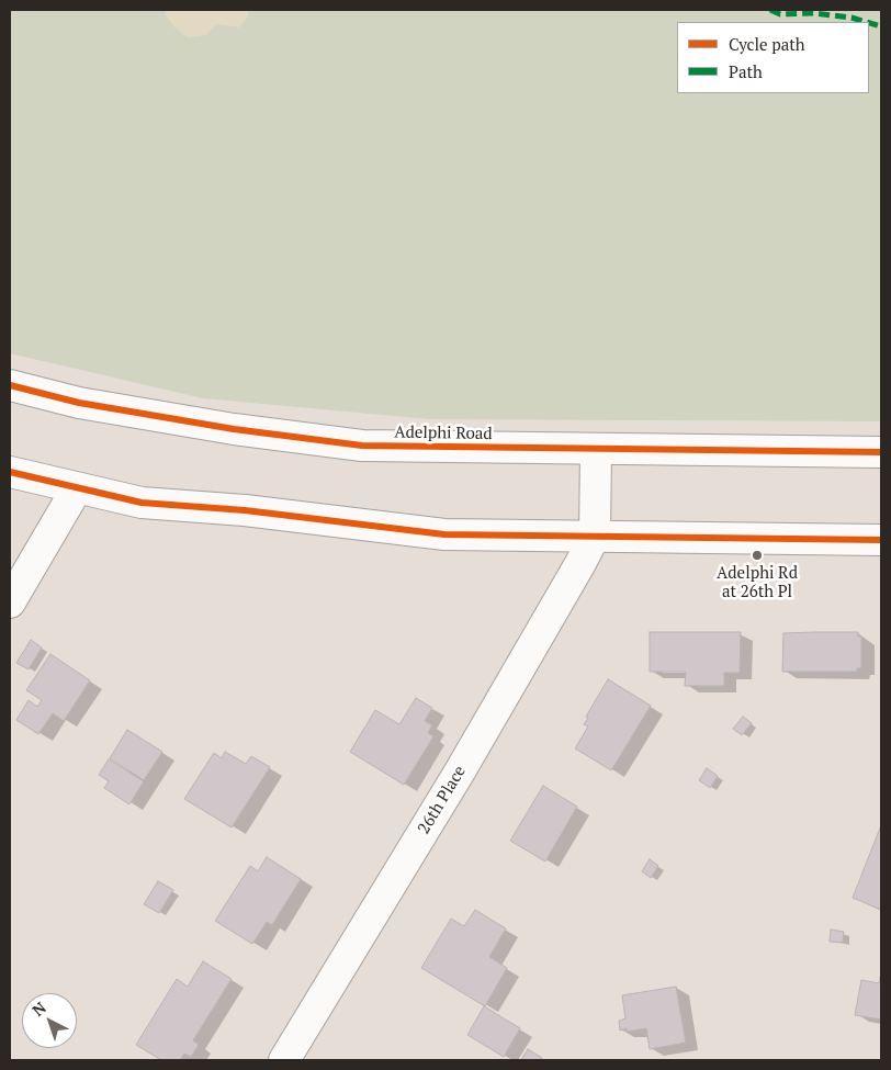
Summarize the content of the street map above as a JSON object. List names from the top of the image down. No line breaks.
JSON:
{"streets":{"main road":["Adelphi Road","26th Place"]},"places":["Adelphi Rd at 26th Pl"],"legend":["Cycle path","Path"],"north":"top left"}
